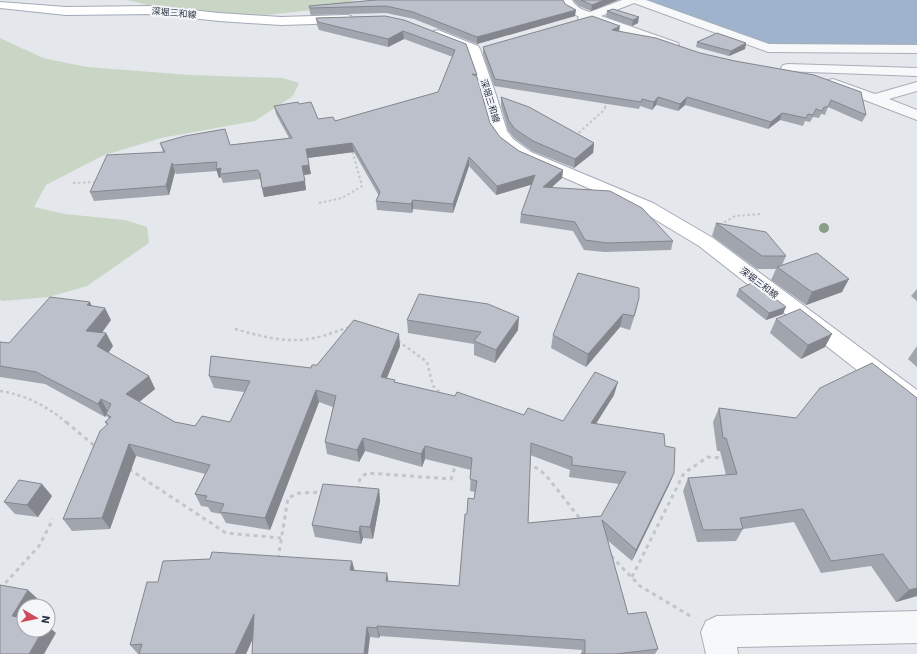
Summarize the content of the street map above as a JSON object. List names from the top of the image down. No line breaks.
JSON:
{"streets":{"main road":["深堀三和線"]},"north":"right"}
